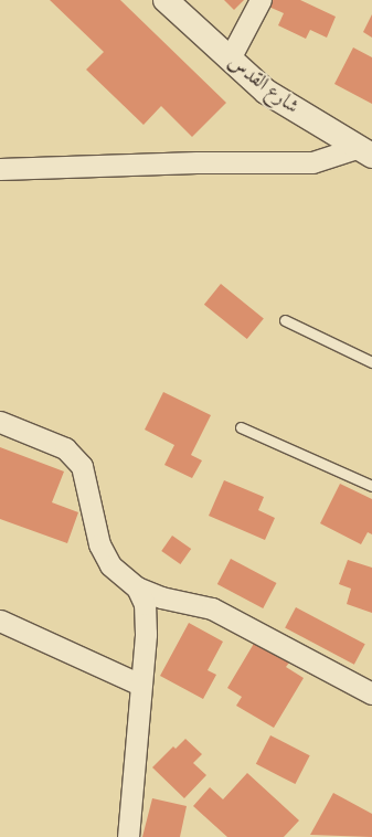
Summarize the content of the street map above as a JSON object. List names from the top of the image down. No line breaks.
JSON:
{"streets":{"main road":["شارع القدس"]}}
